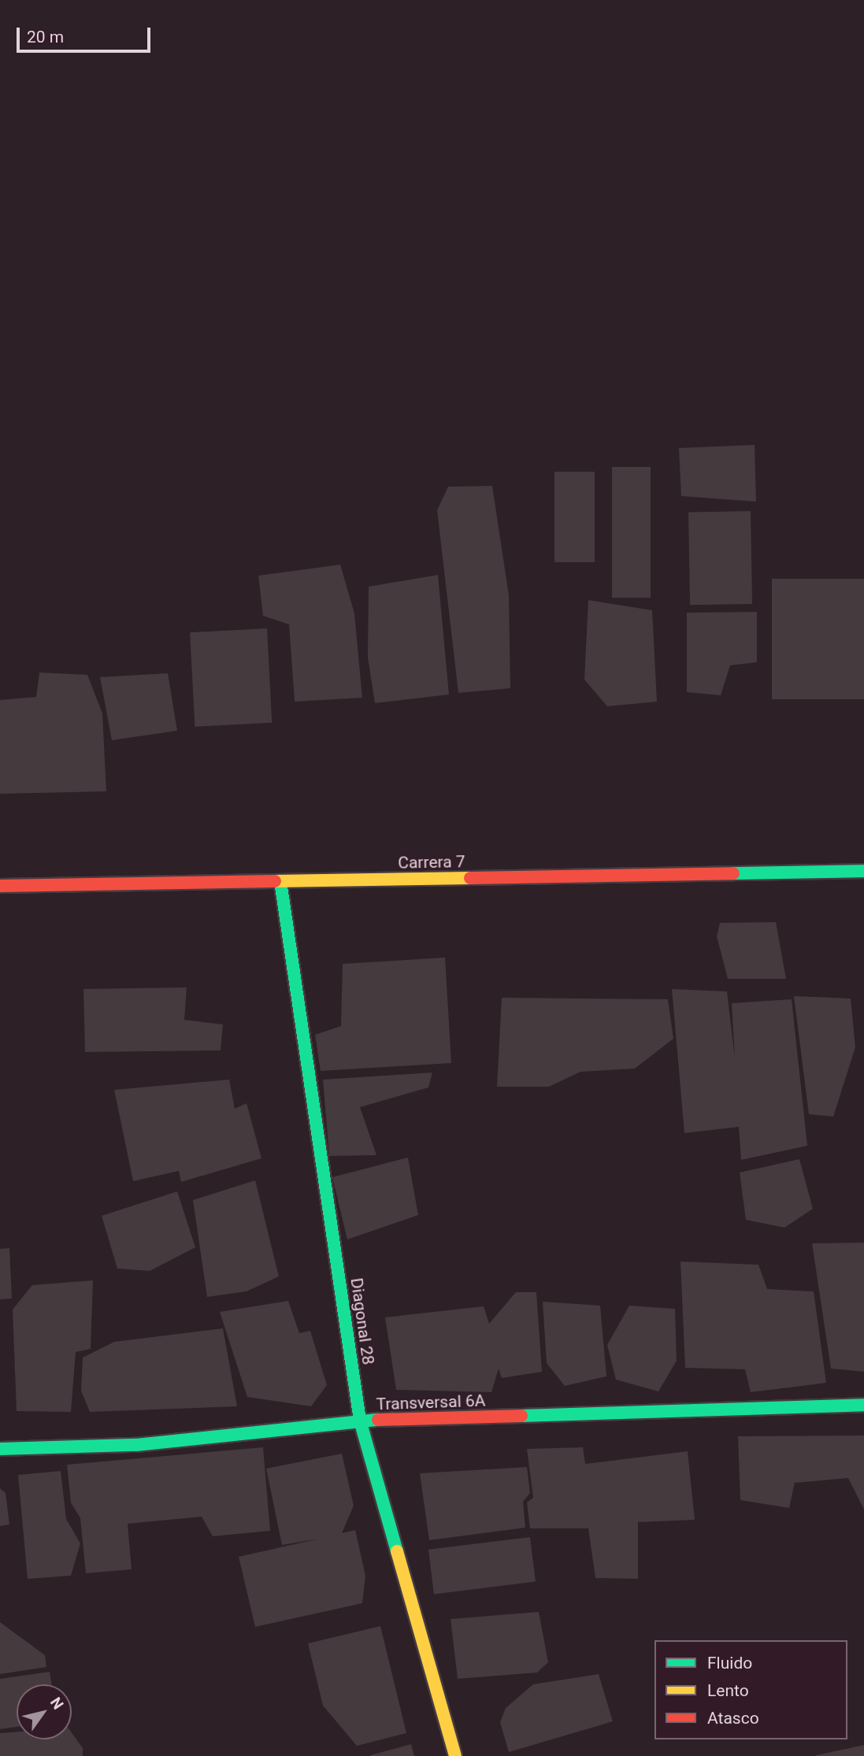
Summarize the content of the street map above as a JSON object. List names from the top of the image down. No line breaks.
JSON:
{"streets":{"street":["Carrera 7","Diagonal 28","Transversal 6A"]},"crossings":[["Carrera 7","Diagonal 28"],["Diagonal 28","Transversal 6A"]],"legend":["Fluido","Lento","Atasco"],"scale_bar":"20 m","north":"top right"}
